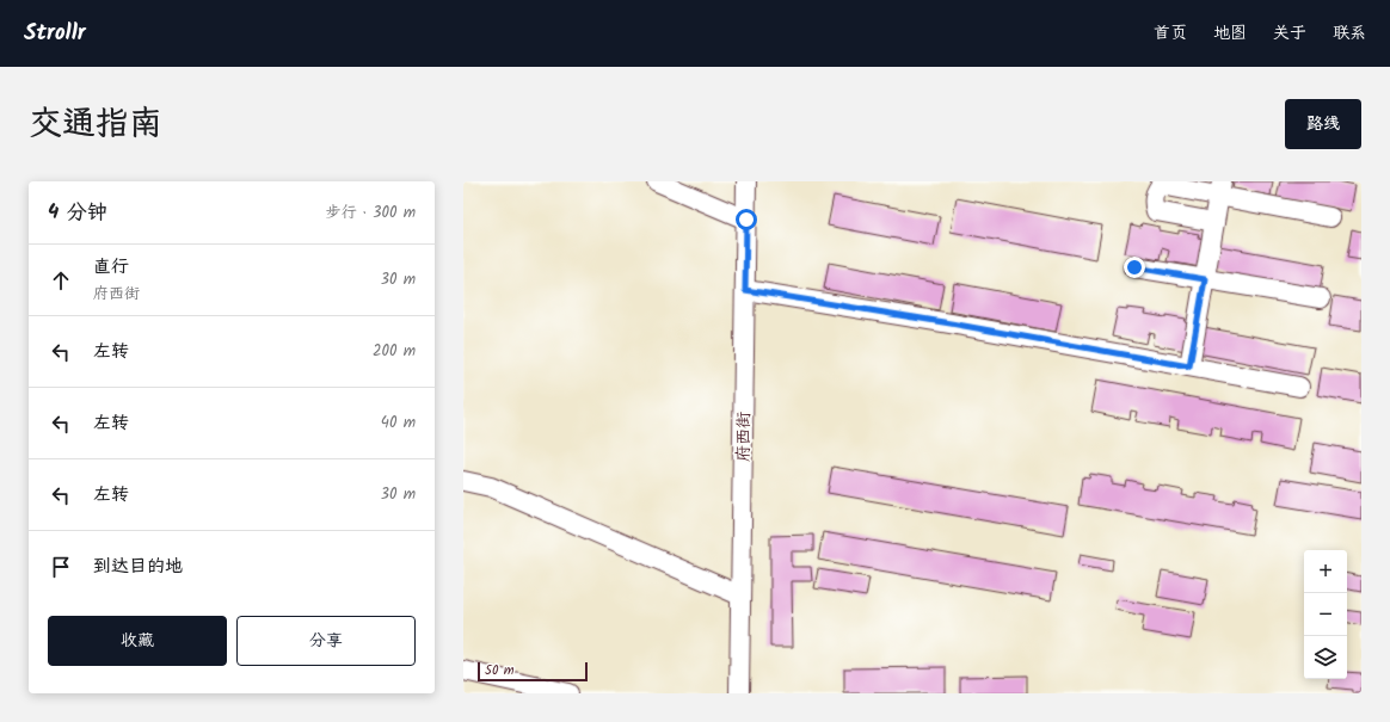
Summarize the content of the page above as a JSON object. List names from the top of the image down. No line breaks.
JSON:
{"streets":{"street":["府西街"]},"scale_bar":"50 m","page":{"header":"Strollr","nav":["首页","地图","关于","联系"],"title":"交通指南","buttons":["路线",["收藏","分享"]],"heading":["4 分钟","步行 · 300 m"],"list":[["直行","府西街","30 m"],["左转","200 m"],["左转","40 m"],["左转","30 m"],"到达目的地"],"map_buttons":["+","−"],"scale":"50 m"}}
